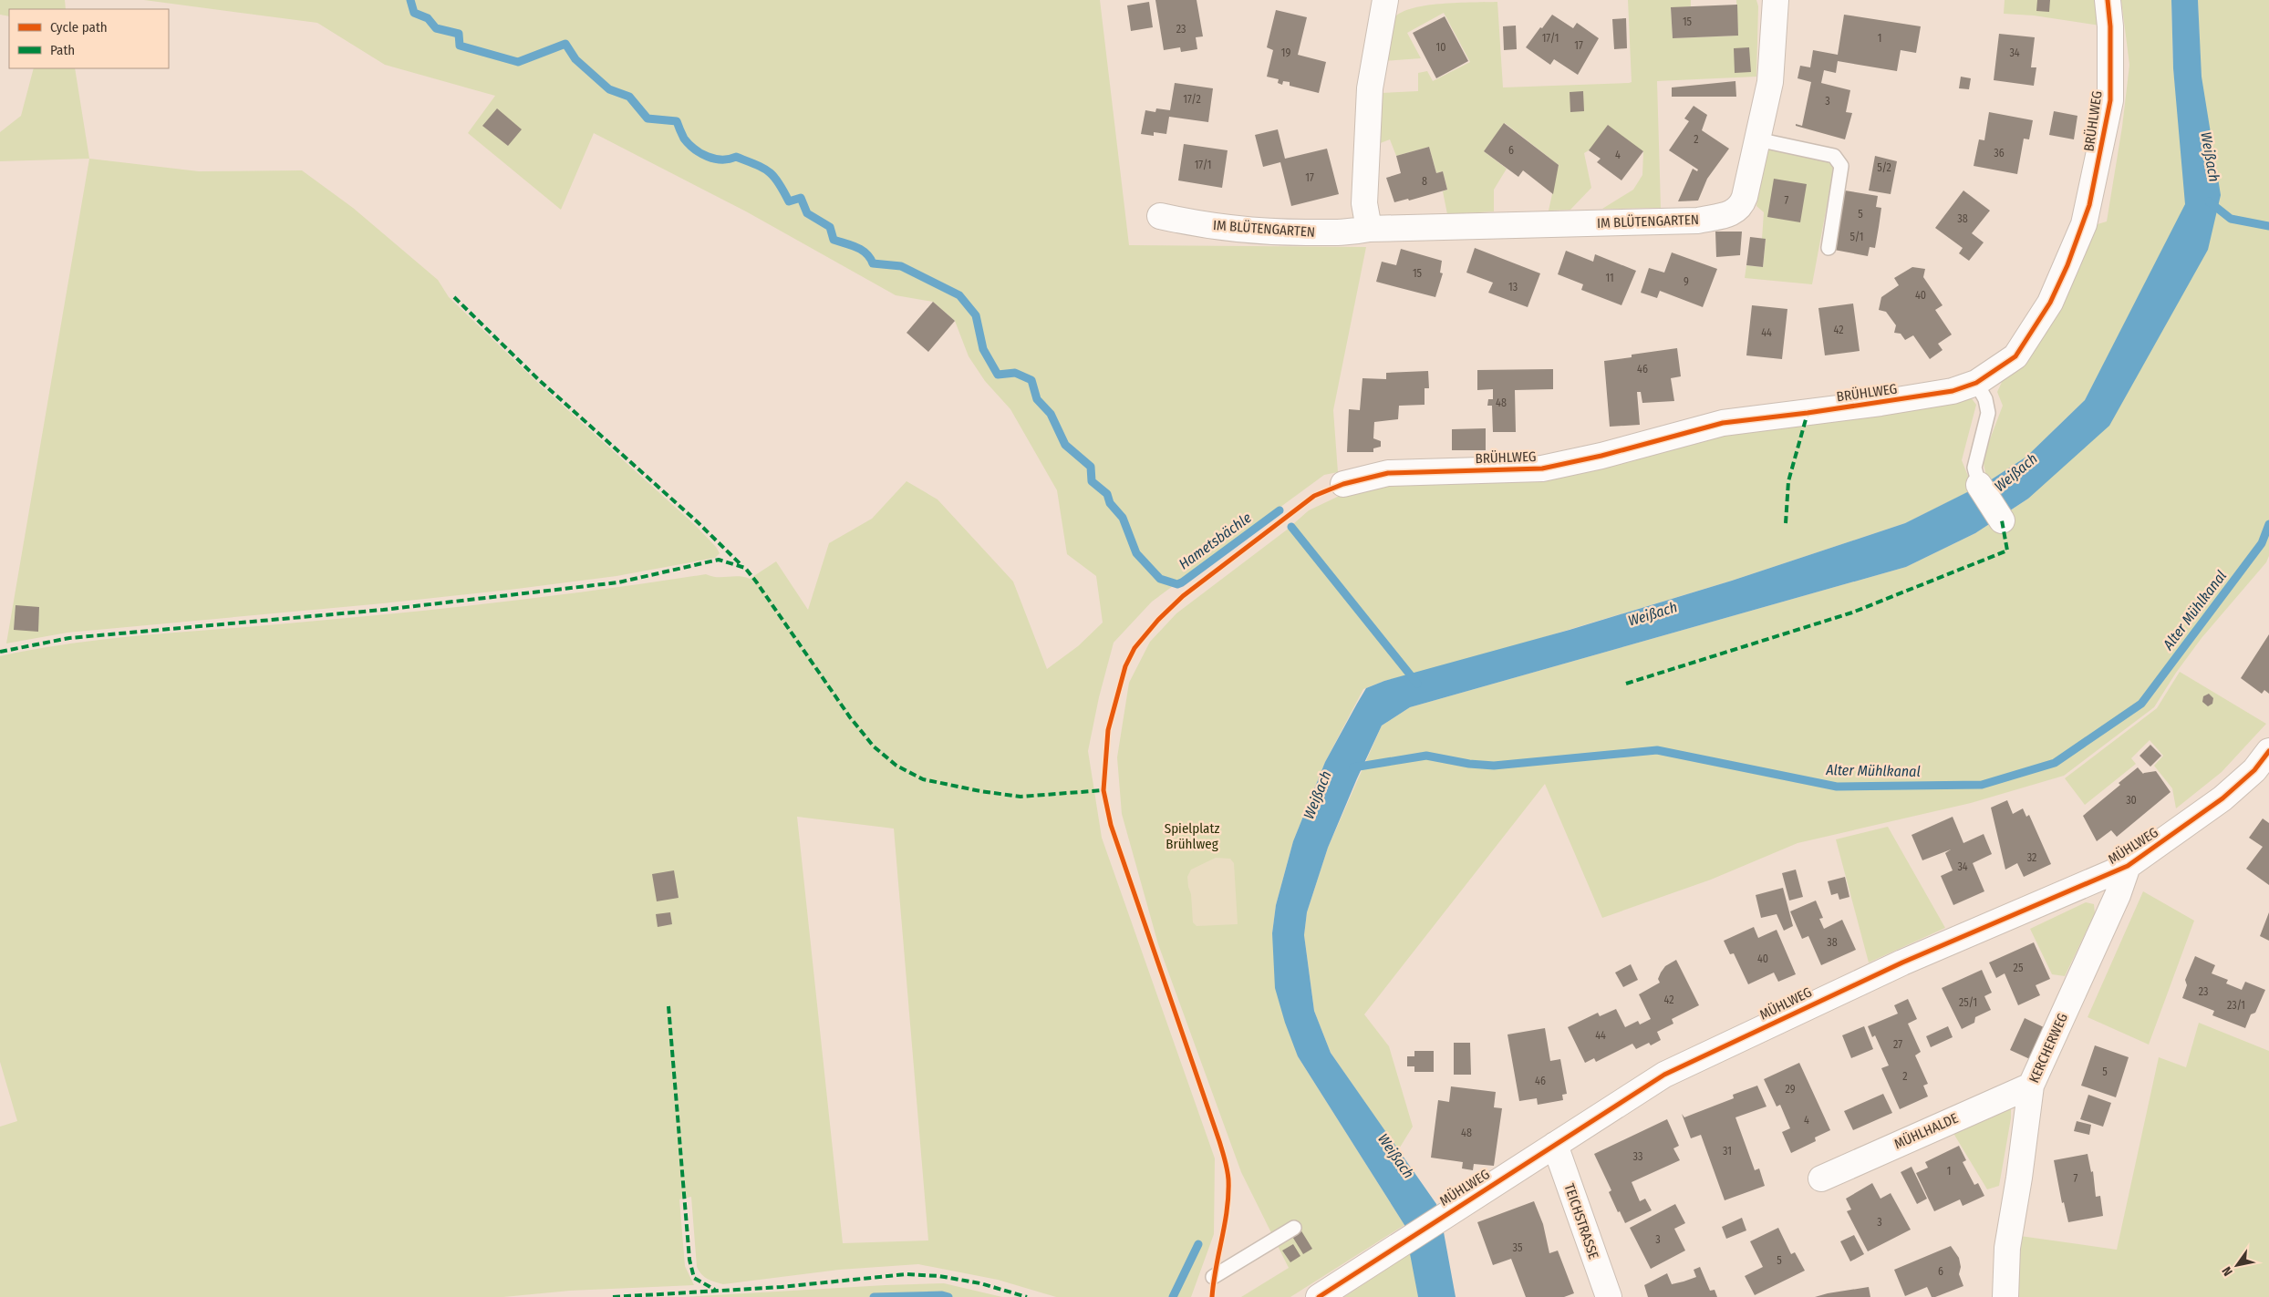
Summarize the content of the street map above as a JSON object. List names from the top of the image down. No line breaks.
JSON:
{"streets":{"street":["BRÜHLWEG","IM BLÜTENGARTEN","MÜHLWEG","KERCHERWEG","MÜHLHALDE","TEICHSTRASSE"]},"crossings":[["MÜHLWEG","KERCHERWEG"],["MÜHLWEG","TEICHSTRASSE"],["KERCHERWEG","MÜHLHALDE"]],"water":["Weißach","Hametsbächle","Alter Mühlkanal"],"parks":["Spielplatz Brühlweg"],"house_numbers":["15","23","17/1","1","17","10","19","34","17/2","3","2","6","36","4","17/1","5/2","17","8","7","5","38","5/1","15","11","9","13","40","42","44","46","48","30","32","34","38","40","25","23","42","25/1","23/1","44","27","5","2","46","29","4","48","31","33","1","7","3","3","35","5","6"],"legend":["Cycle path","Path"],"north":"bottom left"}
